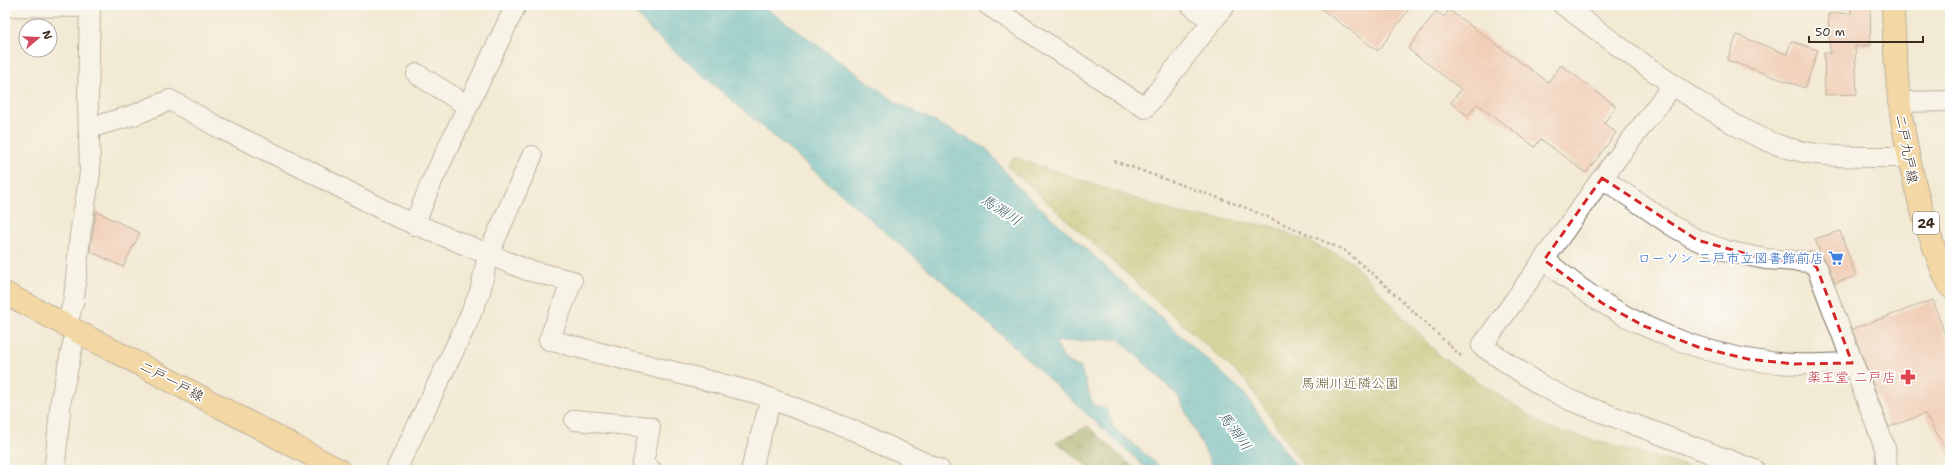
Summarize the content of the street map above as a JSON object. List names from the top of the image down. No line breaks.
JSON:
{"streets":{"main road":["二戸九戸線","24","二戸一戸線"]},"water":["馬淵川"],"parks":["馬淵川近隣公園"],"places":{"supermarket":["ローソン 二戸市立図書館前店"],"pharmacy":["薬王堂 二戸店"]},"scale_bar":"50 m","north":"right"}
